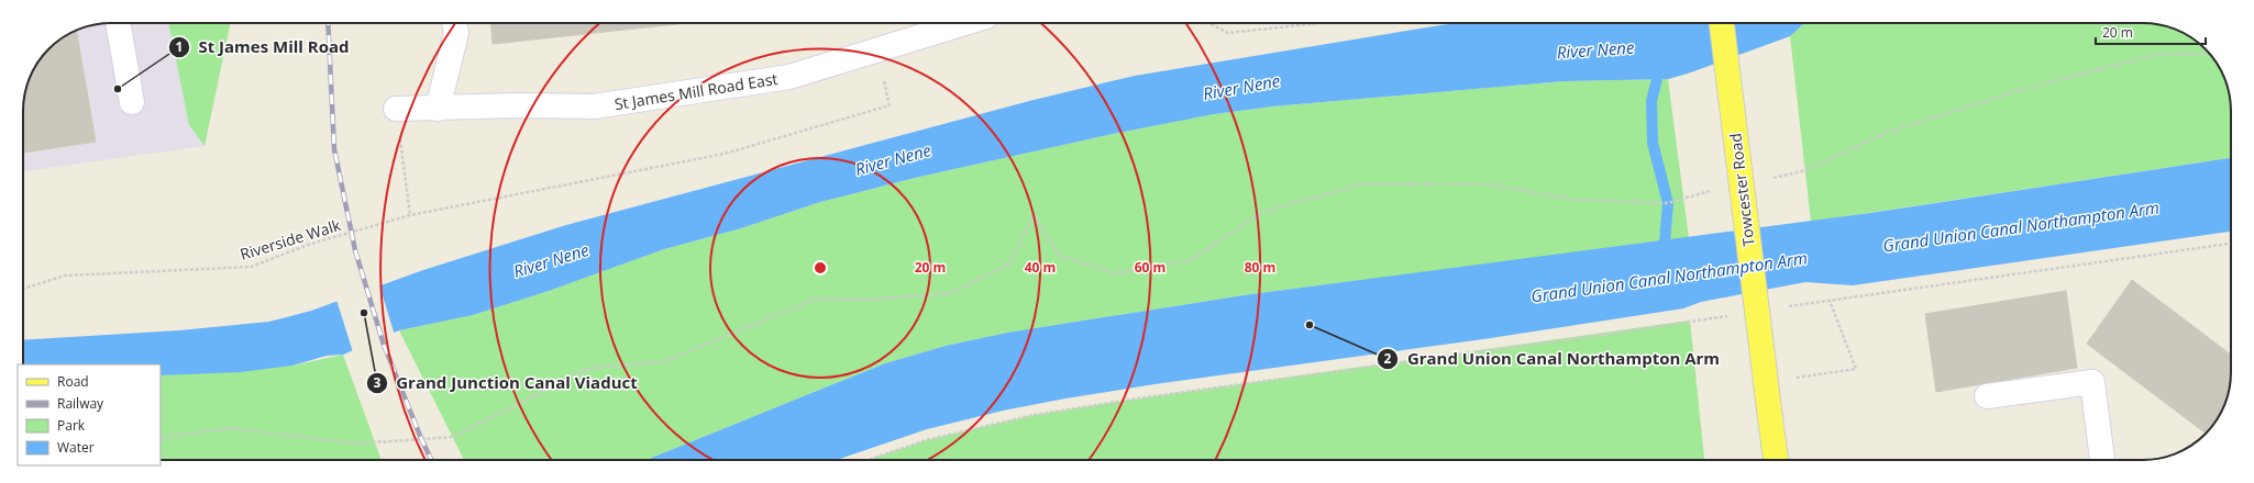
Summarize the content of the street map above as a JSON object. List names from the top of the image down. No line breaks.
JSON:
{"streets":{"main road":["Towcester Road"],"street":["St James Mill Road East"],"path":["Riverside Walk"]},"water":["River Nene","Grand Union Canal Northampton Arm"],"places":["St James Mill Road","Grand Junction Canal Viaduct","Grand Union Canal Northampton Arm"],"legend":["Road","Railway","Park","Water"],"scale_bar":"20 m","rings":["20 m","40 m","60 m","80 m"]}
